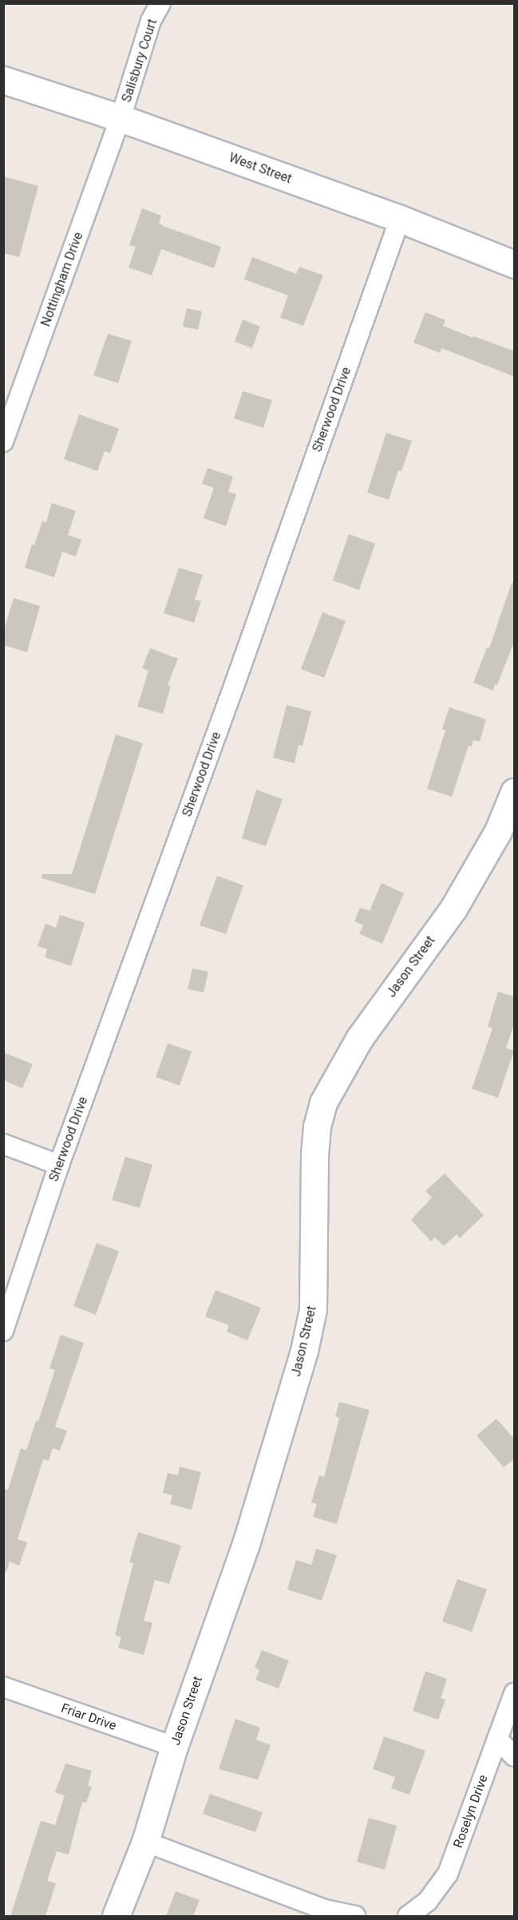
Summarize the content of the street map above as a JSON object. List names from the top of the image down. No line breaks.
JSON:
{"streets":{"street":["Salisbury Court","West Street","Nottingham Drive","Sherwood Drive","Jason Street","Friar Drive","Roselyn Drive"]},"crossings":[["Salisbury Court","West Street"],["Salisbury Court","Nottingham Drive"],["West Street","Nottingham Drive"],["West Street","Sherwood Drive"],["Jason Street","Friar Drive"]]}
